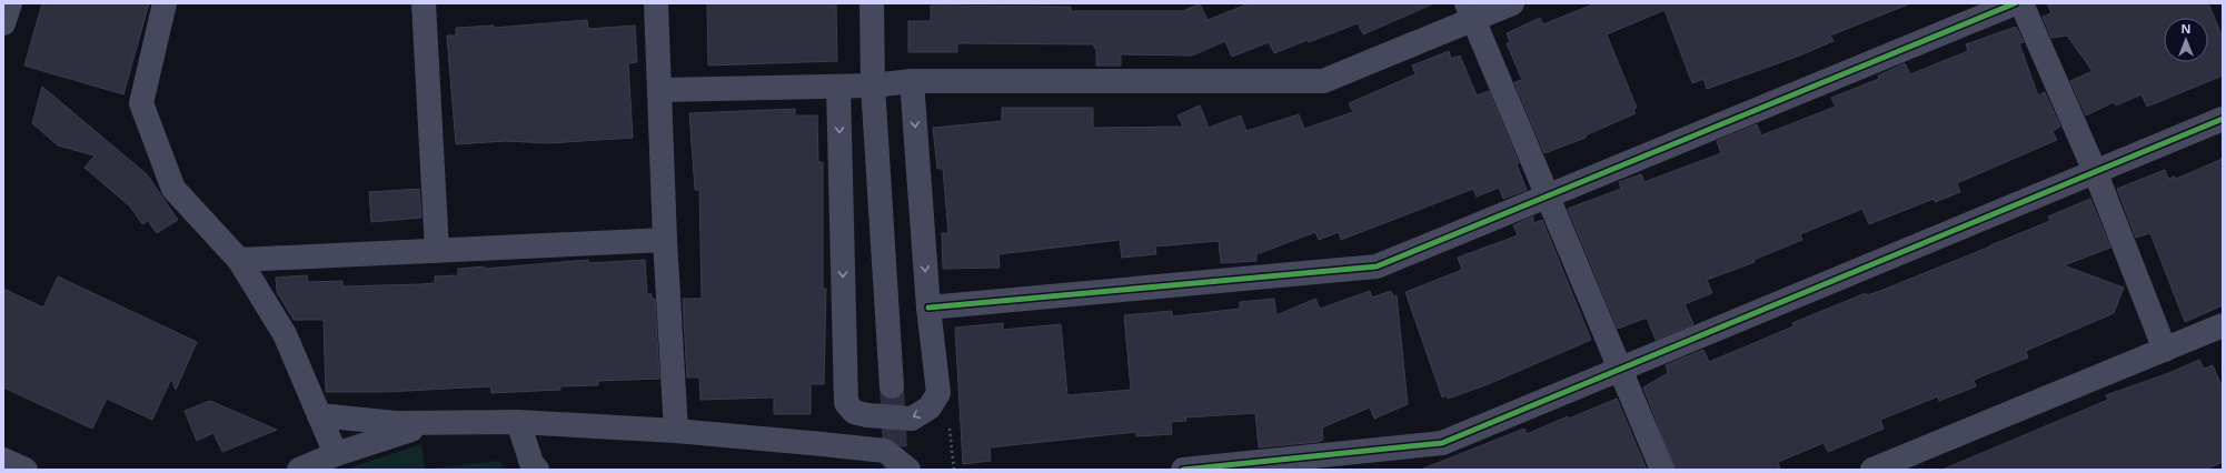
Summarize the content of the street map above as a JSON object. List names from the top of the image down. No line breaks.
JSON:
{"north":"top"}
